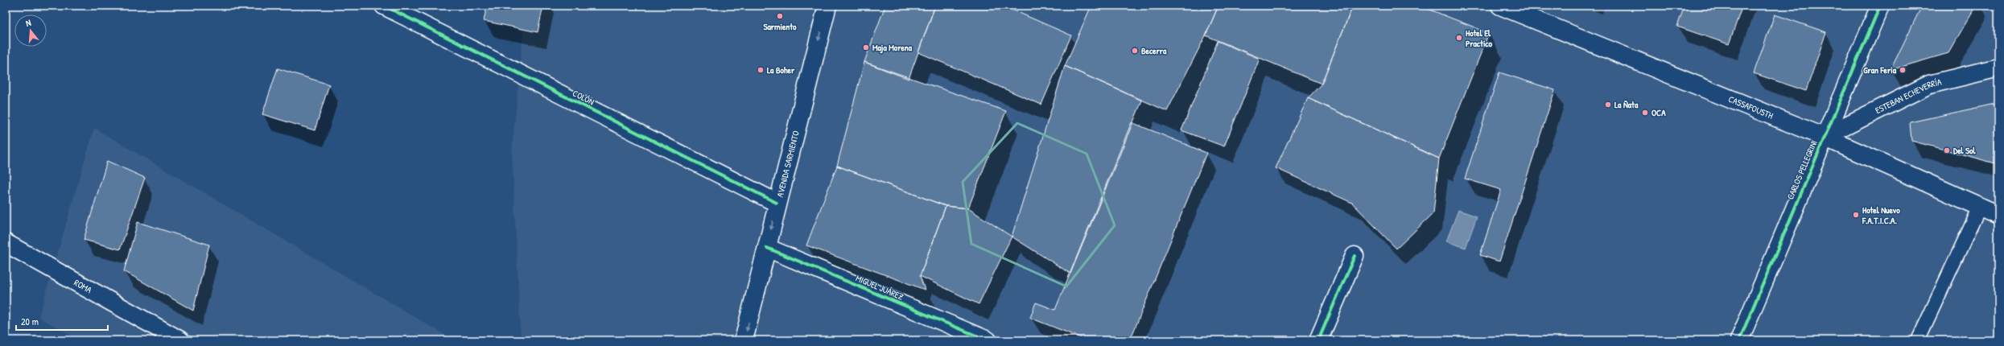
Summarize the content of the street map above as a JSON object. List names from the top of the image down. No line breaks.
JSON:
{"streets":{"street":["ESTEBAN ECHEVERRÍA","COLÓN","CASSAFOUSTH","AVENIDA SARMIENTO","CARLOS PELLEGRINI","ROMA","MIGUEL JUÁREZ"]},"crossings":[["ESTEBAN ECHEVERRÍA","CASSAFOUSTH"],["ESTEBAN ECHEVERRÍA","CARLOS PELLEGRINI"],["COLÓN","AVENIDA SARMIENTO"],["CASSAFOUSTH","CARLOS PELLEGRINI"],["AVENIDA SARMIENTO","MIGUEL JUÁREZ"]],"one_way":["AVENIDA SARMIENTO"],"places":["Sarmiento","Hotel El Practico","Maja Morena","Becerra","La Boher","Gran Feria","La Ñata","OCA","Del Sol","Hotel Nuevo F.A.T.I.C.A."],"scale_bar":"20 m","north":"top"}
